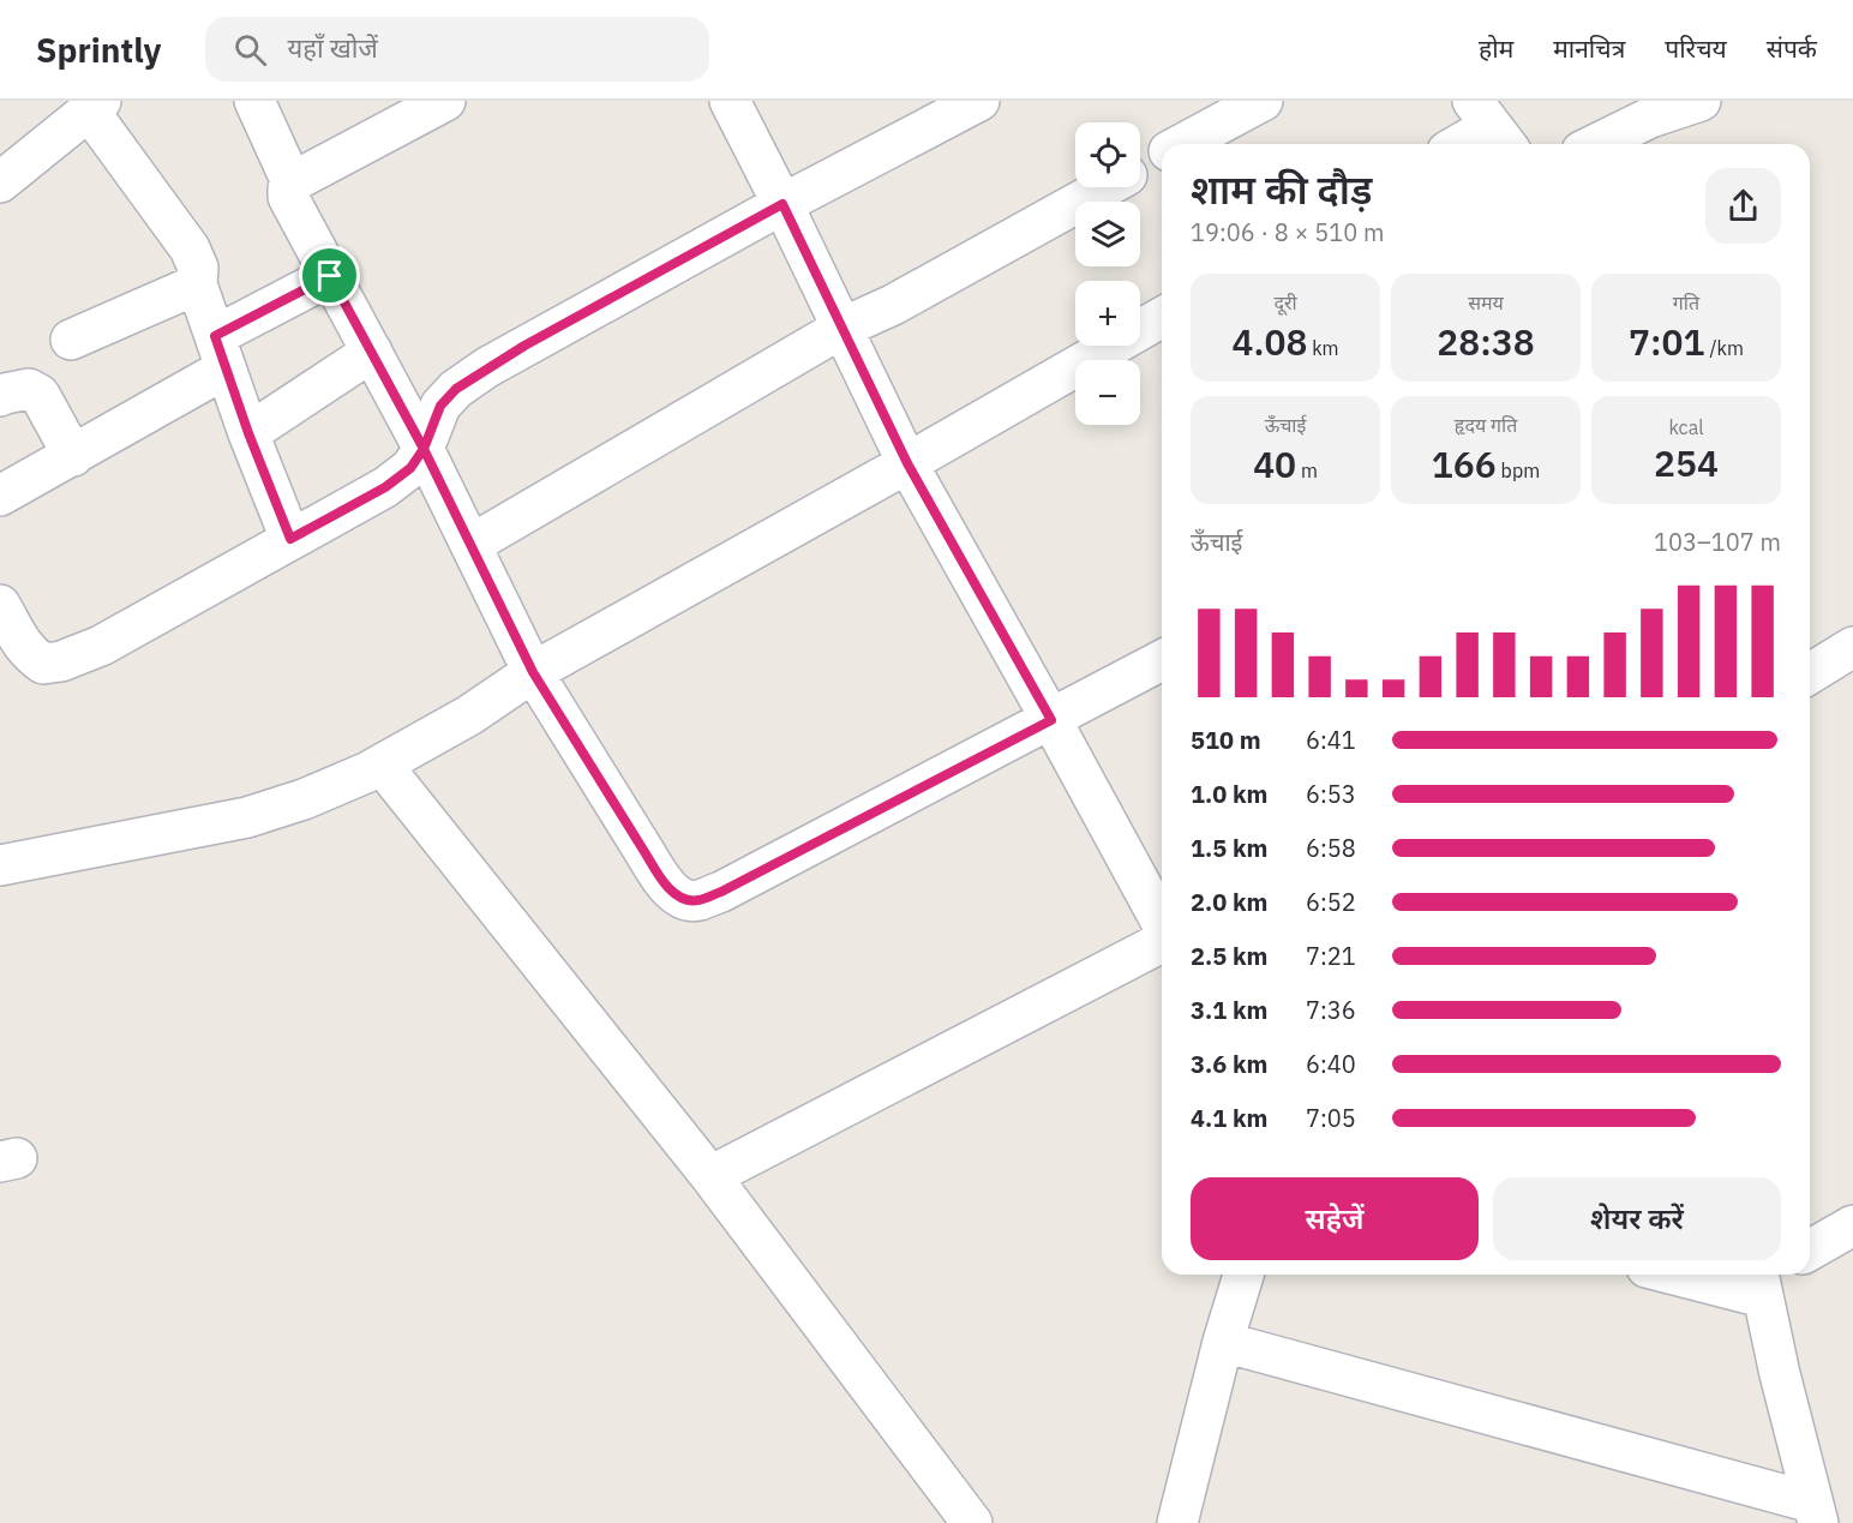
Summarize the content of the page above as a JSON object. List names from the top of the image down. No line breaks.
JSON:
{"page":{"header":"Sprintly","search":"यहाँ खोजें","nav":["होम","मानचित्र","परिचय","संपर्क"],"map_buttons":["+","−"],"heading":["शाम की दौड़","19:06 · 8 × 510 m"],"stats":[["दूरी","4.08 km"],["समय","28:38"],["गति","7:01 /km"],["ऊँचाई","40 m"],["हृदय गति","166 bpm"],["kcal","254"]],"chart":["ऊँचाई","103–107 m"],"list":[{"name":"510 m","note":"6:41"},{"name":"1.0 km","note":"6:53"},{"name":"1.5 km","note":"6:58"},{"name":"2.0 km","note":"6:52"},{"name":"2.5 km","note":"7:21"},{"name":"3.1 km","note":"7:36"},{"name":"3.6 km","note":"6:40"},{"name":"4.1 km","note":"7:05"}],"buttons":["सहेजें","शेयर करें"]}}
